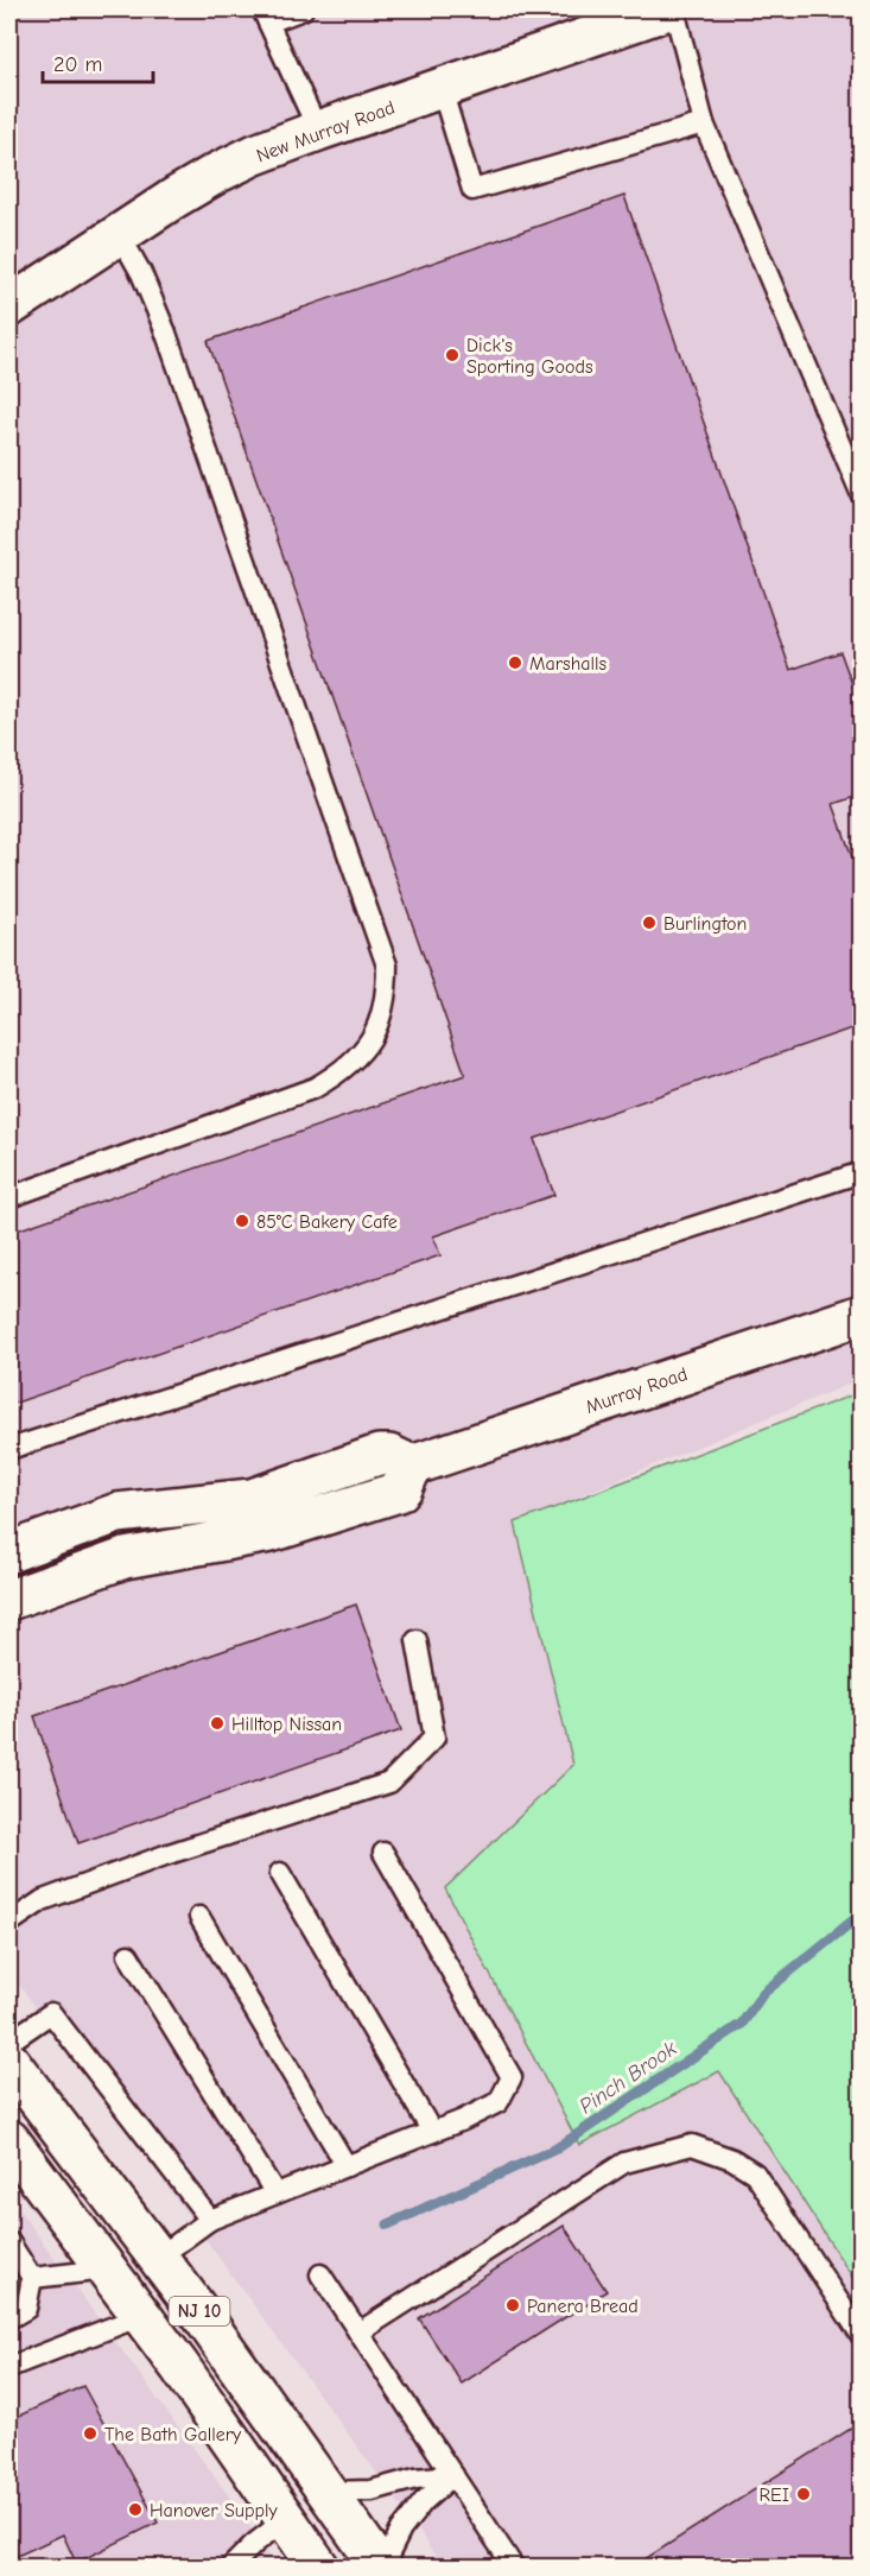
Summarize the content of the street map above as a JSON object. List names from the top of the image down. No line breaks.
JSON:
{"streets":{"main road":["New Murray Road","Murray Road","NJ 10"]},"water":["Pinch Brook"],"places":["Dick's Sporting Goods","Marshalls","Burlington","85°C Bakery Cafe","Hilltop Nissan","Panera Bread","The Bath Gallery","REI","Hanover Supply"],"scale_bar":"20 m"}
